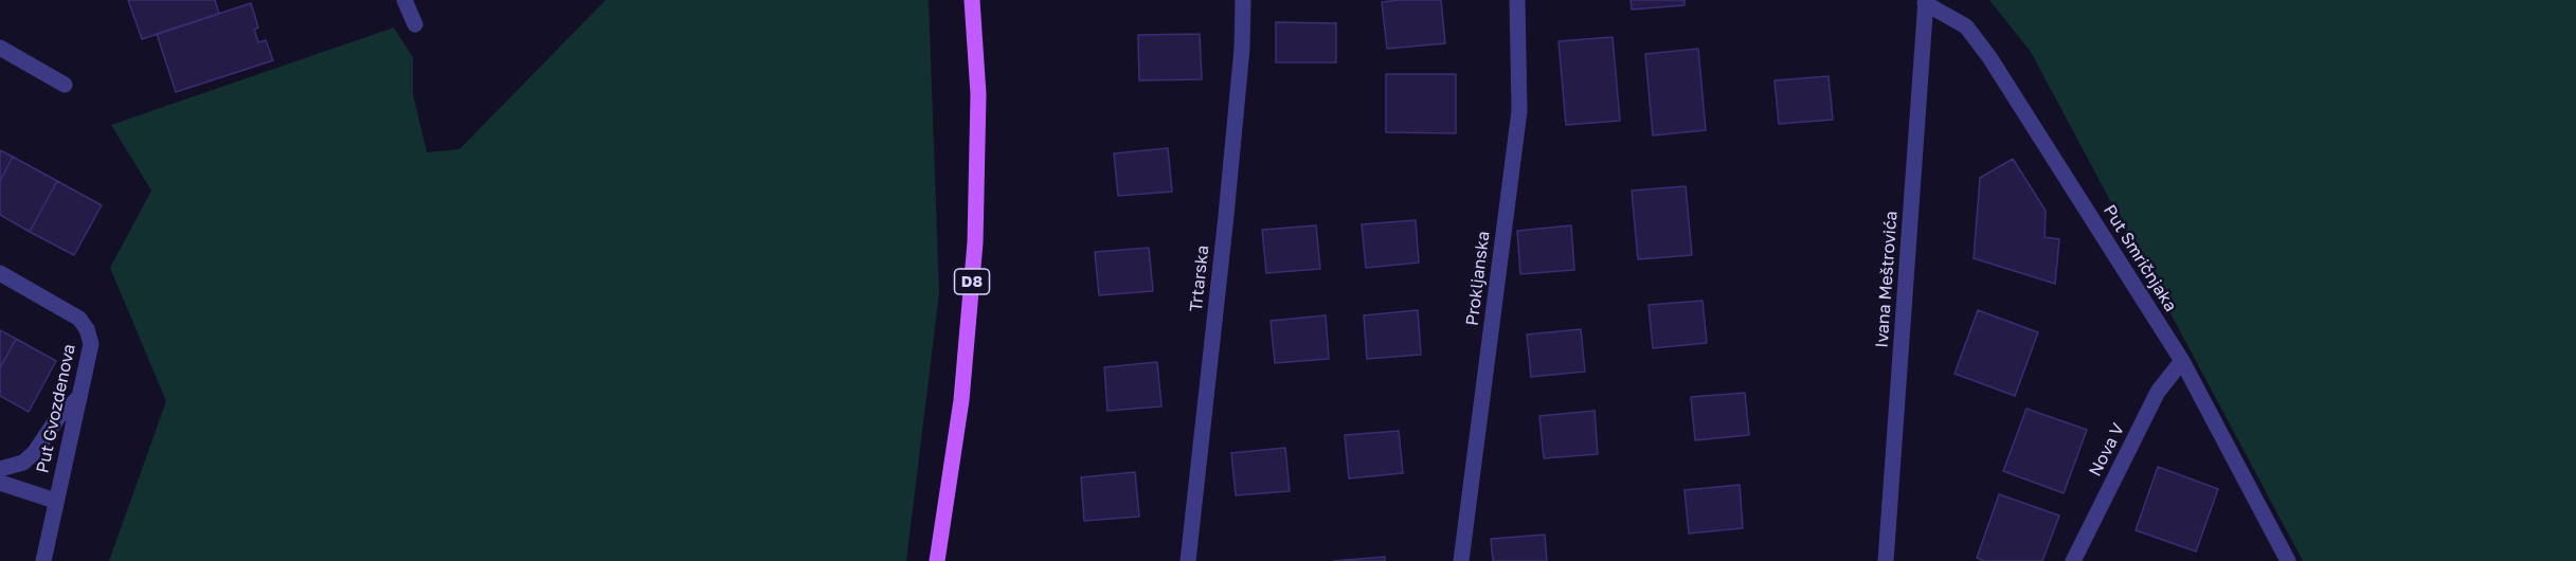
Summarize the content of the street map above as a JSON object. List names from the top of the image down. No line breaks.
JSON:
{"streets":{"main road":["D8"],"street":["Put Smričnjaka","Trtarska","Prokljanska","Ivana Meštrovića","Put Gvozdenova","Nova V"]},"crossings":[["Put Smričnjaka","Ivana Meštrovića"],["Put Smričnjaka","Nova V"]]}
